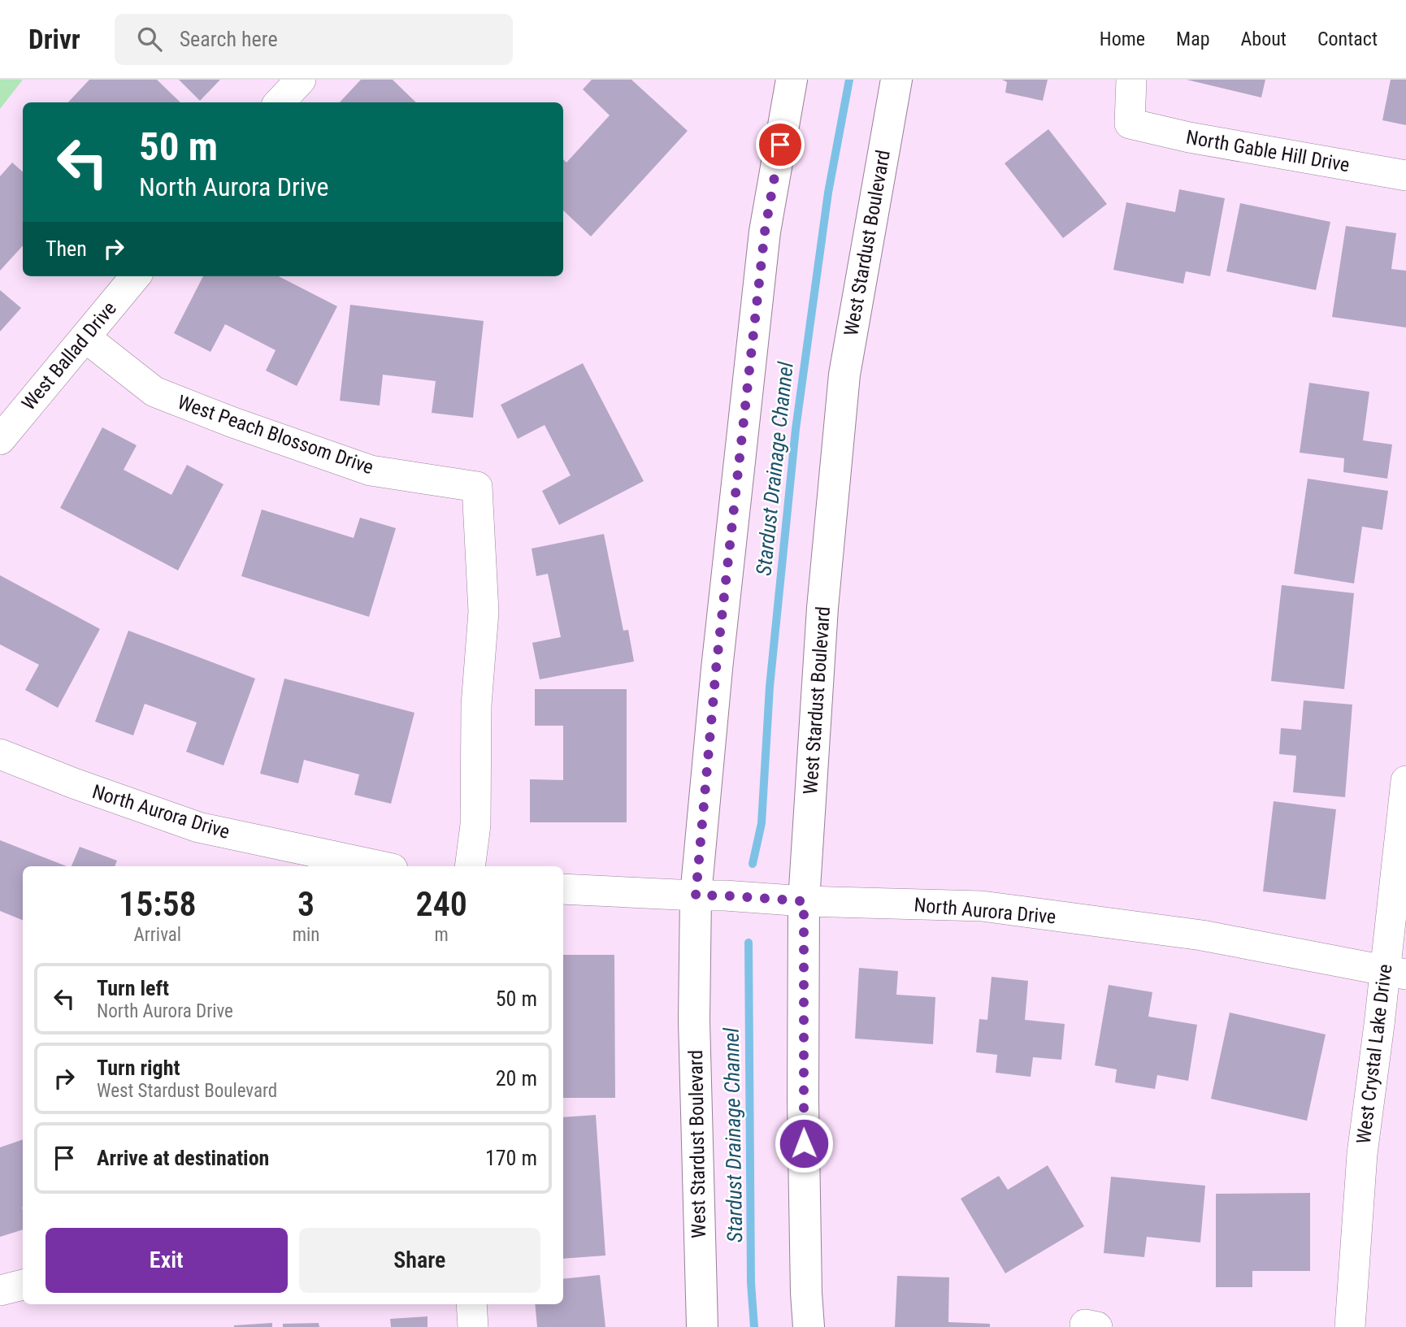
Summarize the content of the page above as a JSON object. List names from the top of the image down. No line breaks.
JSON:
{"streets":{"street":["North Gable Hill Drive","West Stardust Boulevard","West Ballad Drive","West Peach Blossom Drive","North Aurora Drive","West Crystal Lake Drive"]},"crossings":[["West Stardust Boulevard","North Aurora Drive"],["West Ballad Drive","West Peach Blossom Drive"],["North Aurora Drive","West Crystal Lake Drive"]],"water":["Stardust Drainage Channel"],"page":{"header":"Drivr","search":"Search here","nav":["Home","Map","About","Contact"],"turn":["50 m","North Aurora Drive"],"then":"Then","eta":["15:58","Arrival","3","min","240","m"],"list":[{"name":"Turn left","note":"North Aurora Drive","value":"50 m"},{"name":"Turn right","note":"West Stardust Boulevard","value":"20 m"},{"name":"Arrive at destination","value":"170 m"}],"buttons":["Exit","Share"]}}
